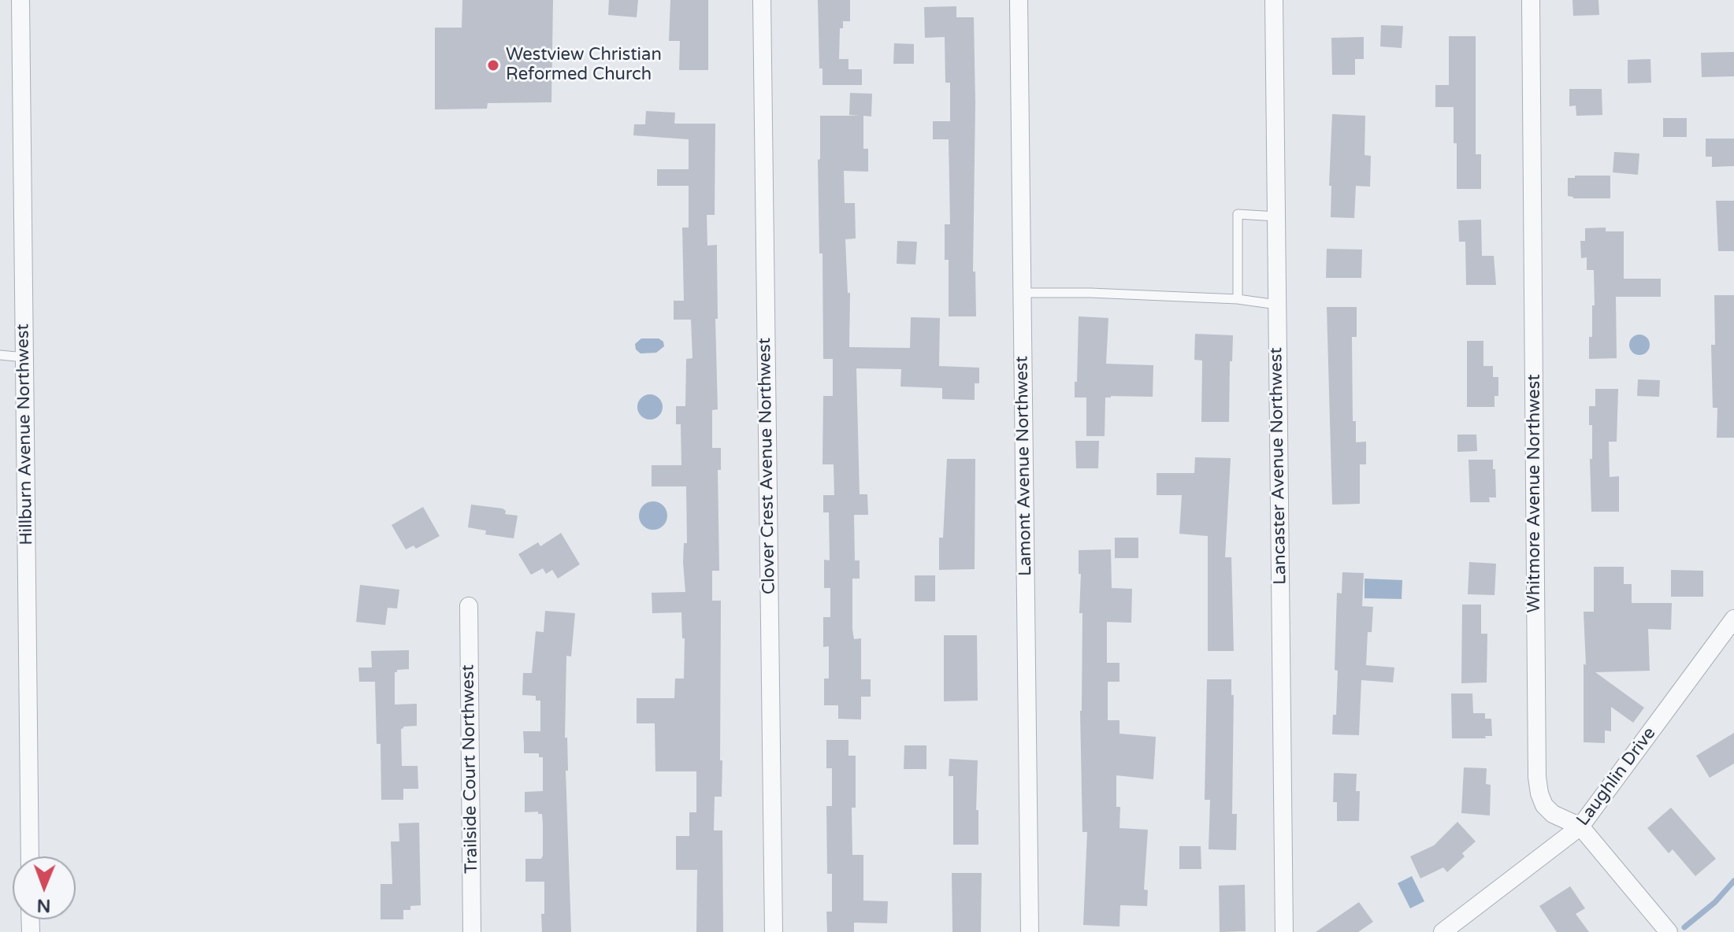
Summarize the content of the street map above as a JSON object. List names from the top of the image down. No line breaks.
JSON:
{"streets":{"street":["Hillburn Avenue Northwest","Clover Crest Avenue Northwest","Lamont Avenue Northwest","Lancaster Avenue Northwest","Whitmore Avenue Northwest","Trailside Court Northwest","Laughlin Drive"]},"crossings":[["Whitmore Avenue Northwest","Laughlin Drive"]],"places":["Westview Christian Reformed Church"],"north":"bottom"}
